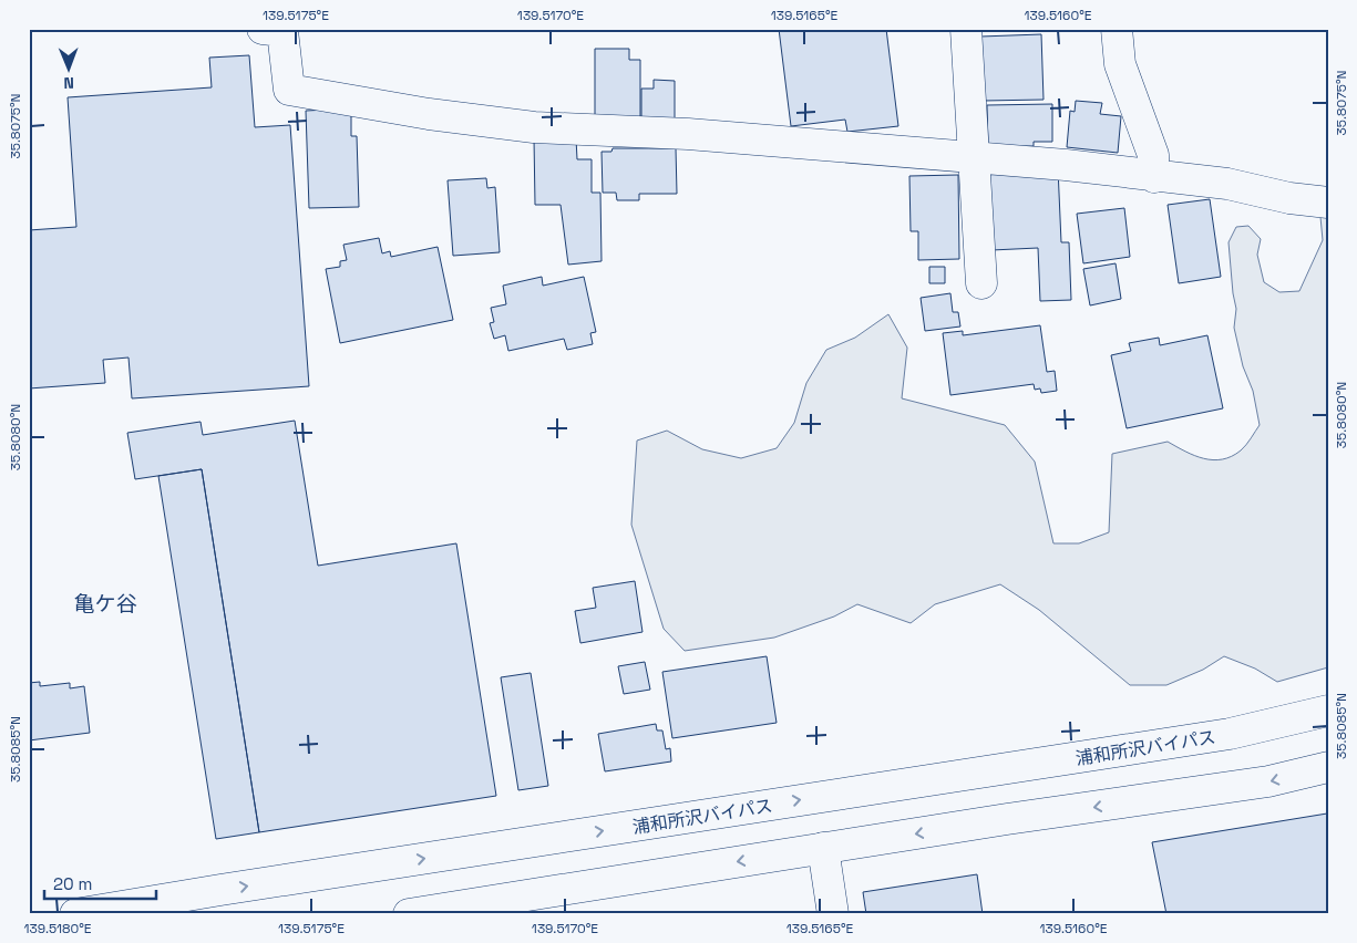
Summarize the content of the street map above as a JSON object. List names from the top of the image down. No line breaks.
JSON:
{"streets":{"main road":["浦和所沢バイパス"]},"districts":["亀ケ谷"],"scale_bar":"20 m","north":"bottom","coordinates":["139.5175°E","139.5170°E","139.5165°E","139.5160°E","35.8075°N","35.8080°N","35.8085°N","139.5180°E"]}
